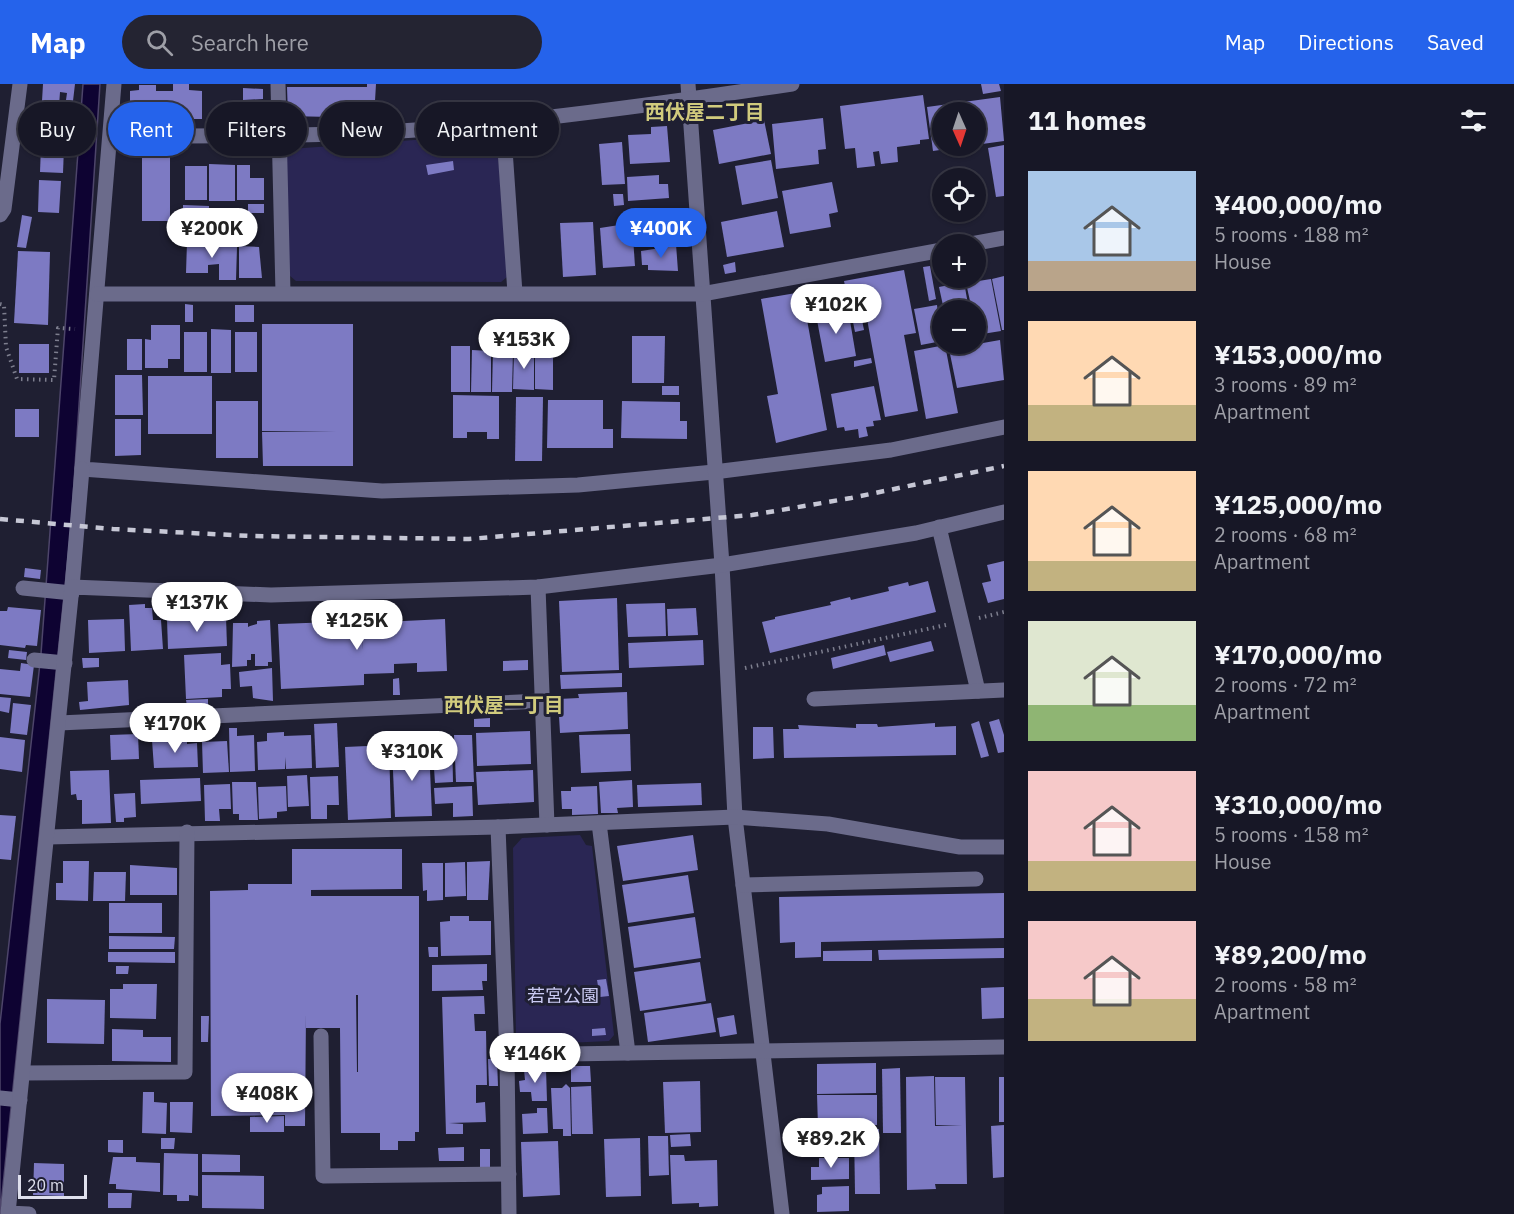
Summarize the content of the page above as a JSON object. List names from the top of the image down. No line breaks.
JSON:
{"districts":["西伏屋二丁目","西伏屋一丁目"],"parks":["若宮公園"],"scale_bar":"20 m","north":"bottom","page":{"header":"Map","search":"Search here","nav":["Map","Directions","Saved"],"heading":"11 homes","map_buttons":["+","−"],"chip":["Buy","Rent","Filters","New","Apartment"],"list":[{"name":"¥400,000/mo","note":"5 rooms · 188 m² · House"},{"name":"¥153,000/mo","note":"3 rooms · 89 m² · Apartment"},{"name":"¥125,000/mo","note":"2 rooms · 68 m² · Apartment"},{"name":"¥170,000/mo","note":"2 rooms · 72 m² · Apartment"},{"name":"¥310,000/mo","note":"5 rooms · 158 m² · House"},{"name":"¥89,200/mo","note":"2 rooms · 58 m² · Apartment"}],"price":["¥200K","¥400K","¥102K","¥153K","¥137K","¥125K","¥170K","¥310K","¥146K","¥408K","¥89.2K"],"scale":"20 m"}}
